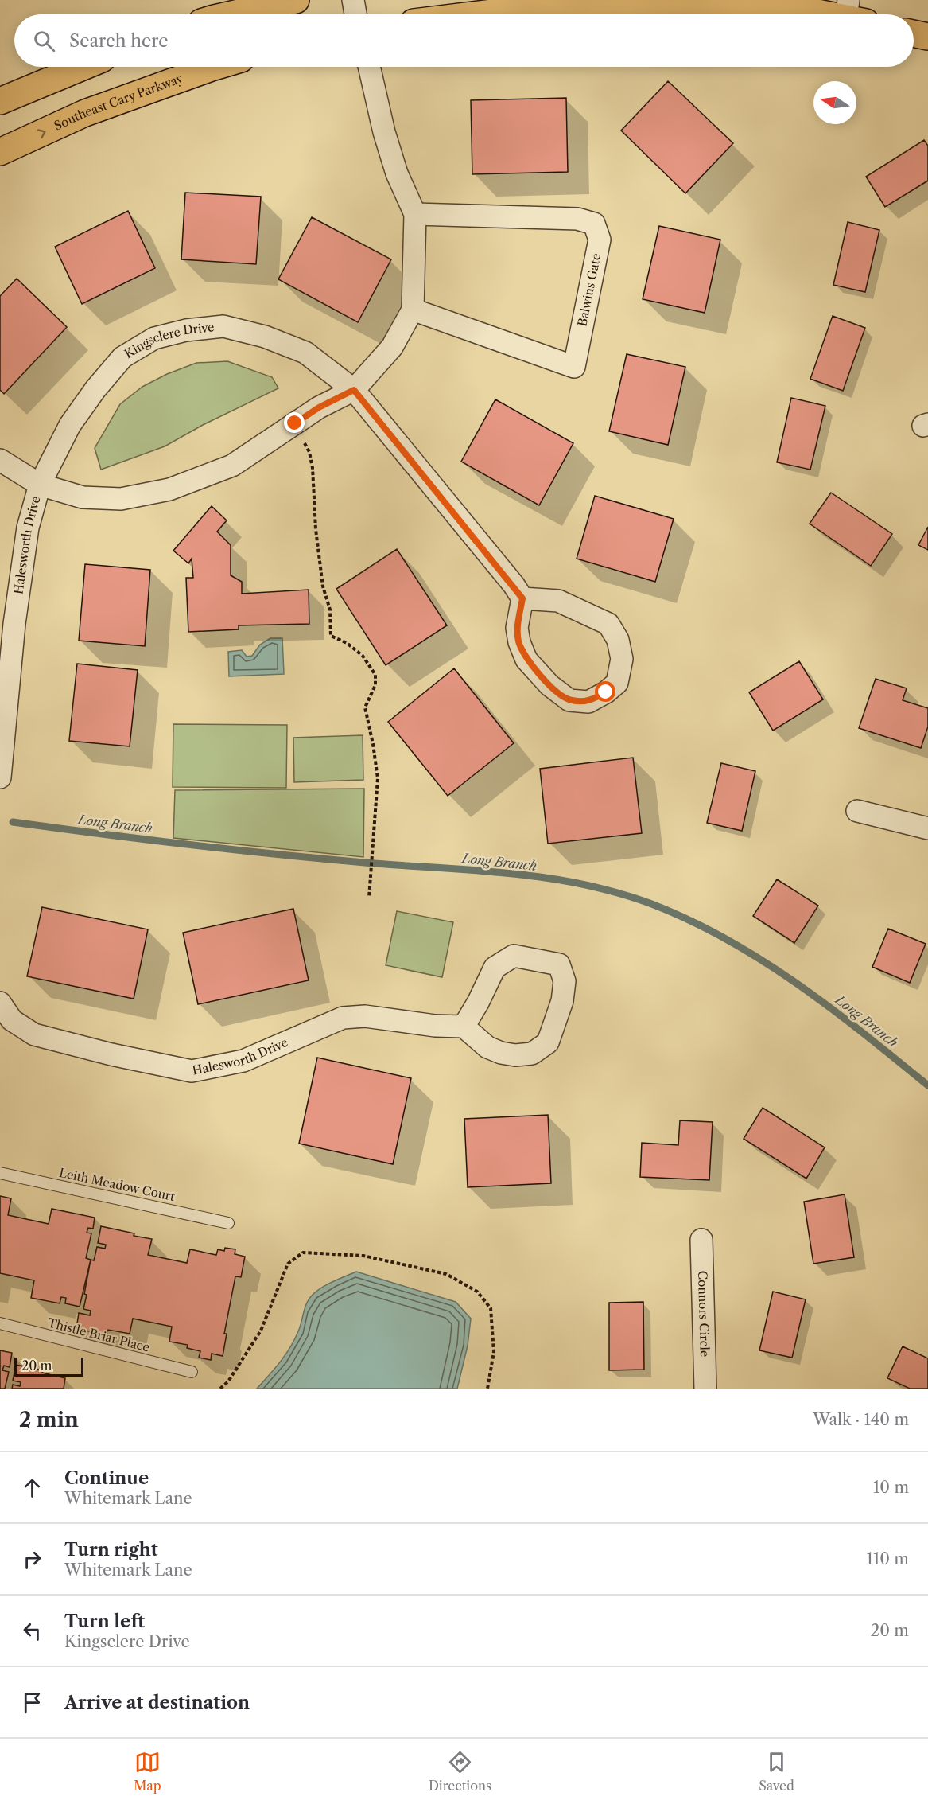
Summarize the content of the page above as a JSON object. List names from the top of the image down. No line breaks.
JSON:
{"streets":{"main road":["Southeast Cary Parkway"],"street":["Balwins Gate","Kingsclere Drive","Halesworth Drive","Connors Circle"],"lane":["Leith Meadow Court","Thistle Briar Place"]},"crossings":[["Kingsclere Drive","Halesworth Drive"]],"water":["Long Branch"],"scale_bar":"20 m","north":"left","page":{"search":"Search here","scale":"20 m","heading":["2 min","Walk · 140 m"],"list":[["Continue","Whitemark Lane","10 m"],["Turn right","Whitemark Lane","110 m"],["Turn left","Kingsclere Drive","20 m"],"Arrive at destination"],"nav":["Map","Directions","Saved"]}}
